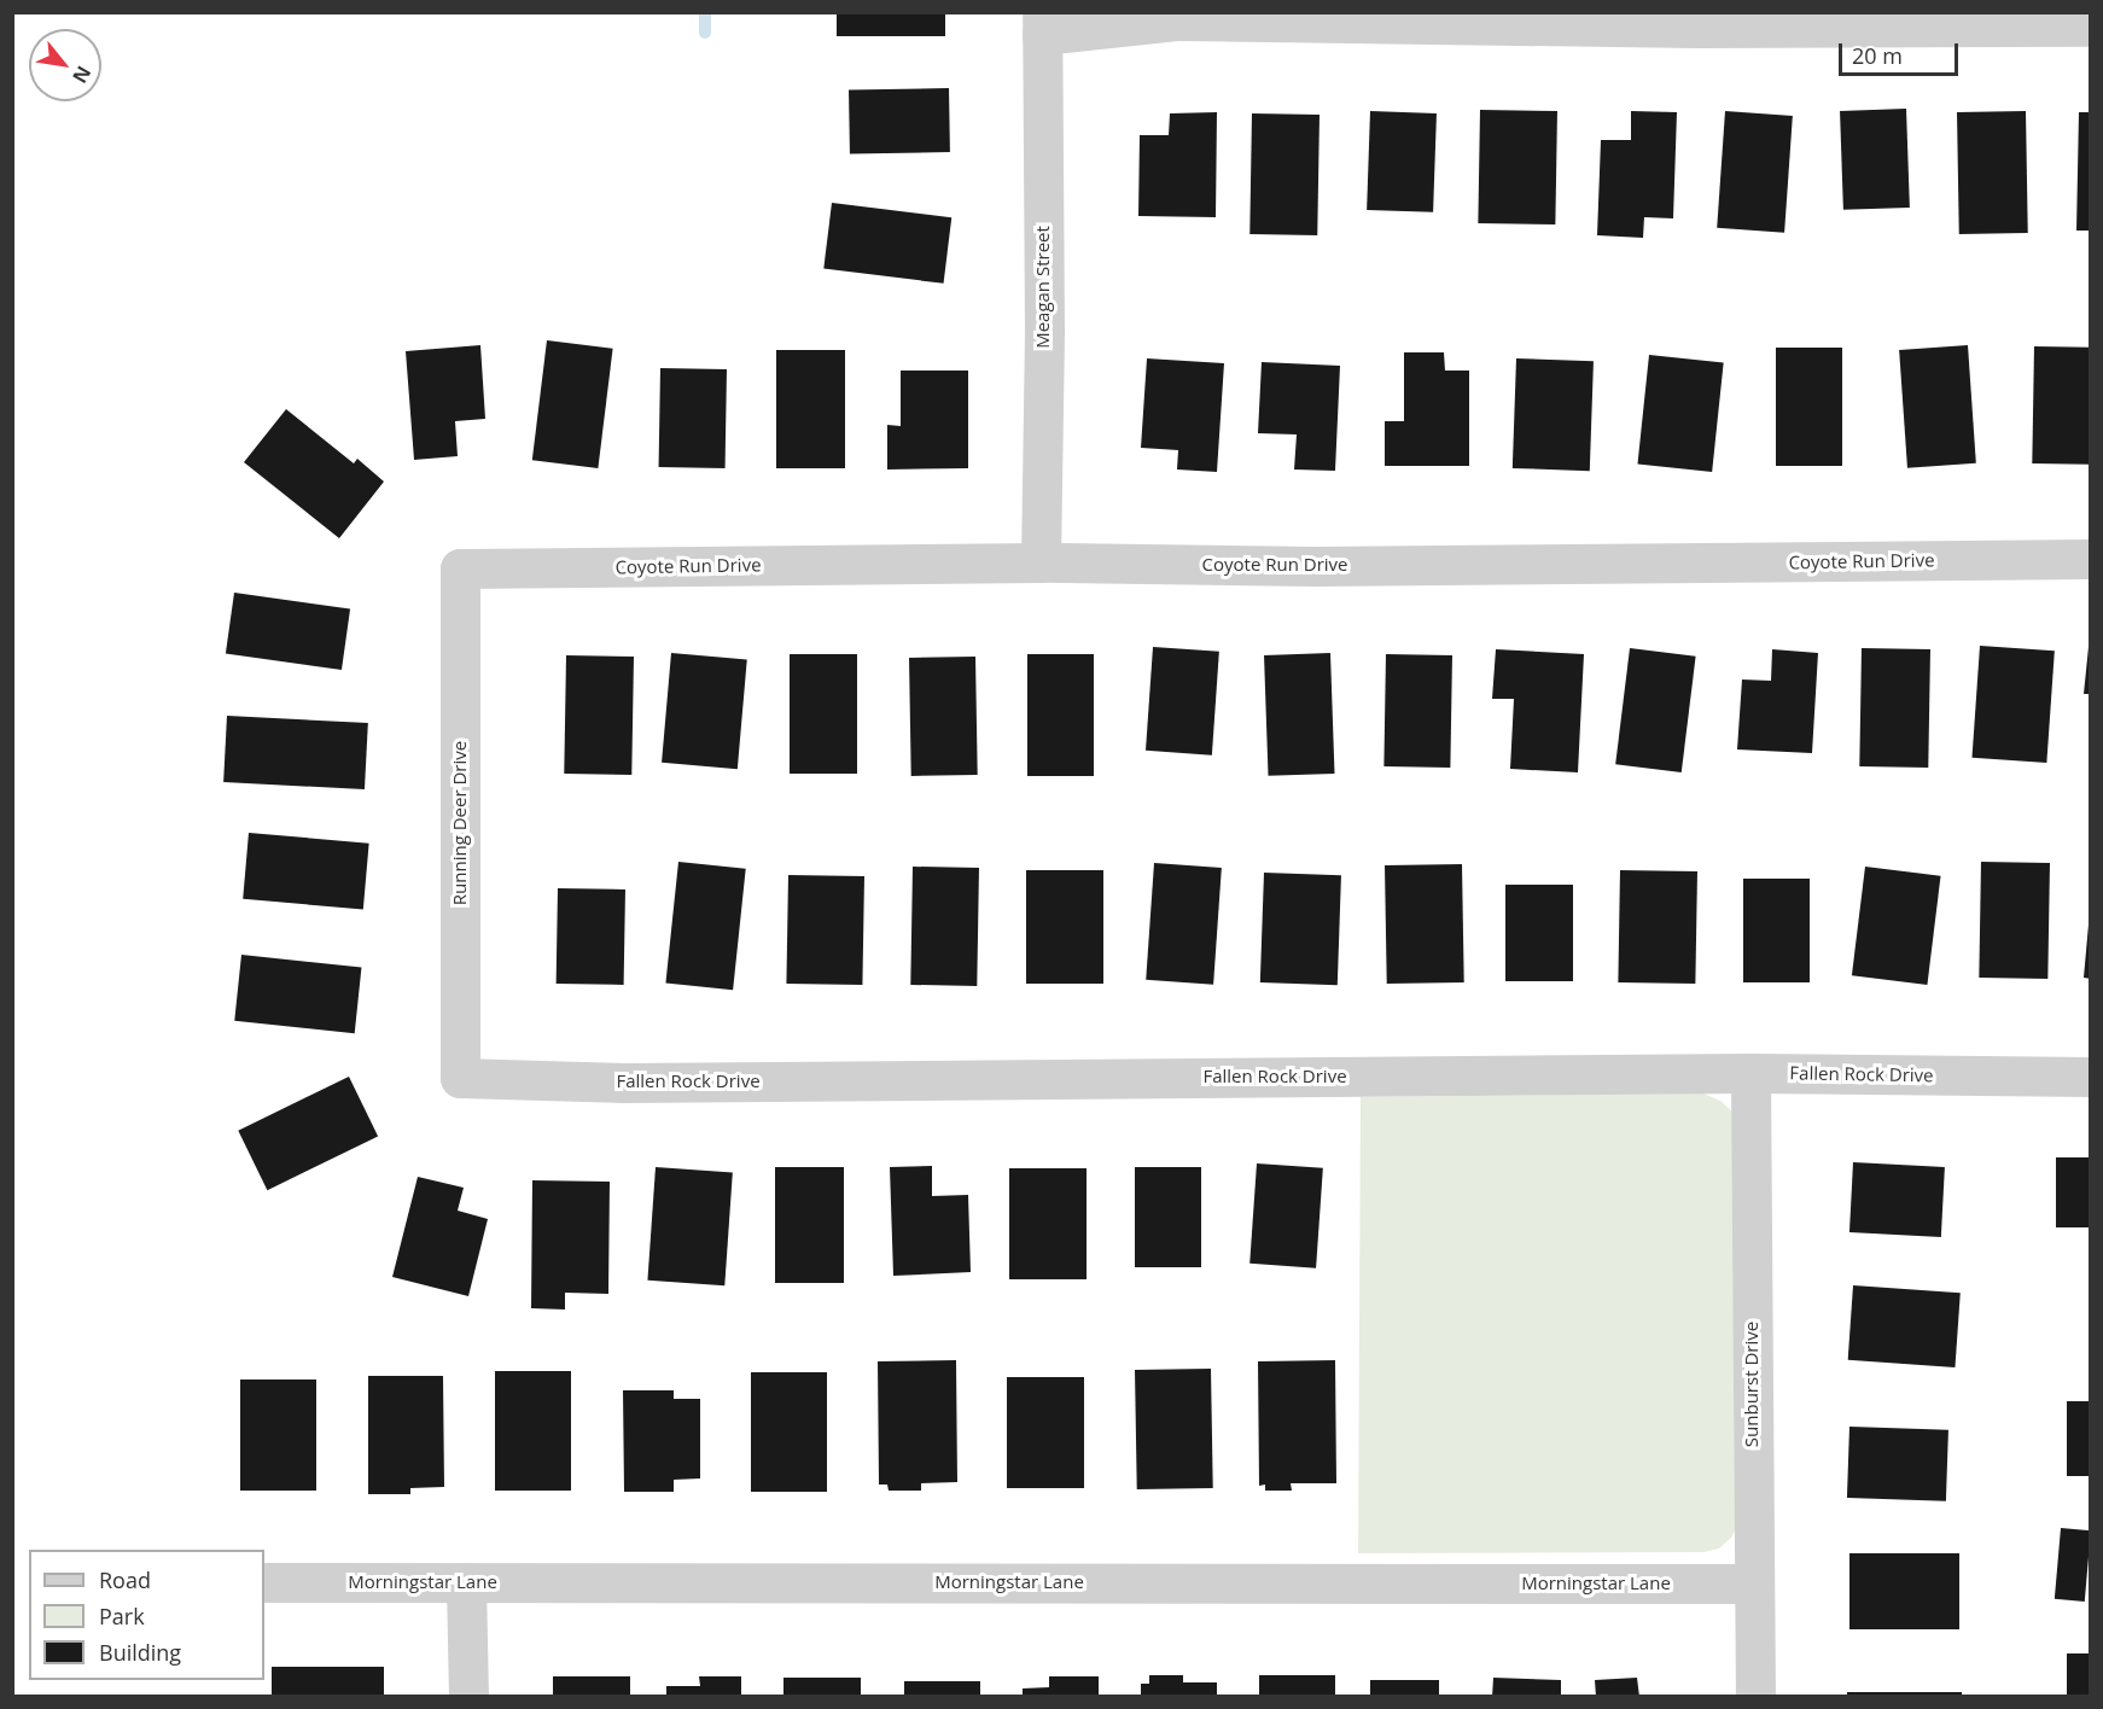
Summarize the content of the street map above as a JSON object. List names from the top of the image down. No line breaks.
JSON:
{"streets":{"street":["Meagan Street","Coyote Run Drive","Running Deer Drive","Fallen Rock Drive","Sunburst Drive","Morningstar Lane"]},"crossings":[["Meagan Street","Coyote Run Drive"],["Coyote Run Drive","Running Deer Drive"],["Running Deer Drive","Fallen Rock Drive"],["Fallen Rock Drive","Sunburst Drive"],["Sunburst Drive","Morningstar Lane"]],"legend":["Road","Park","Building"],"scale_bar":"20 m","north":"bottom right"}
